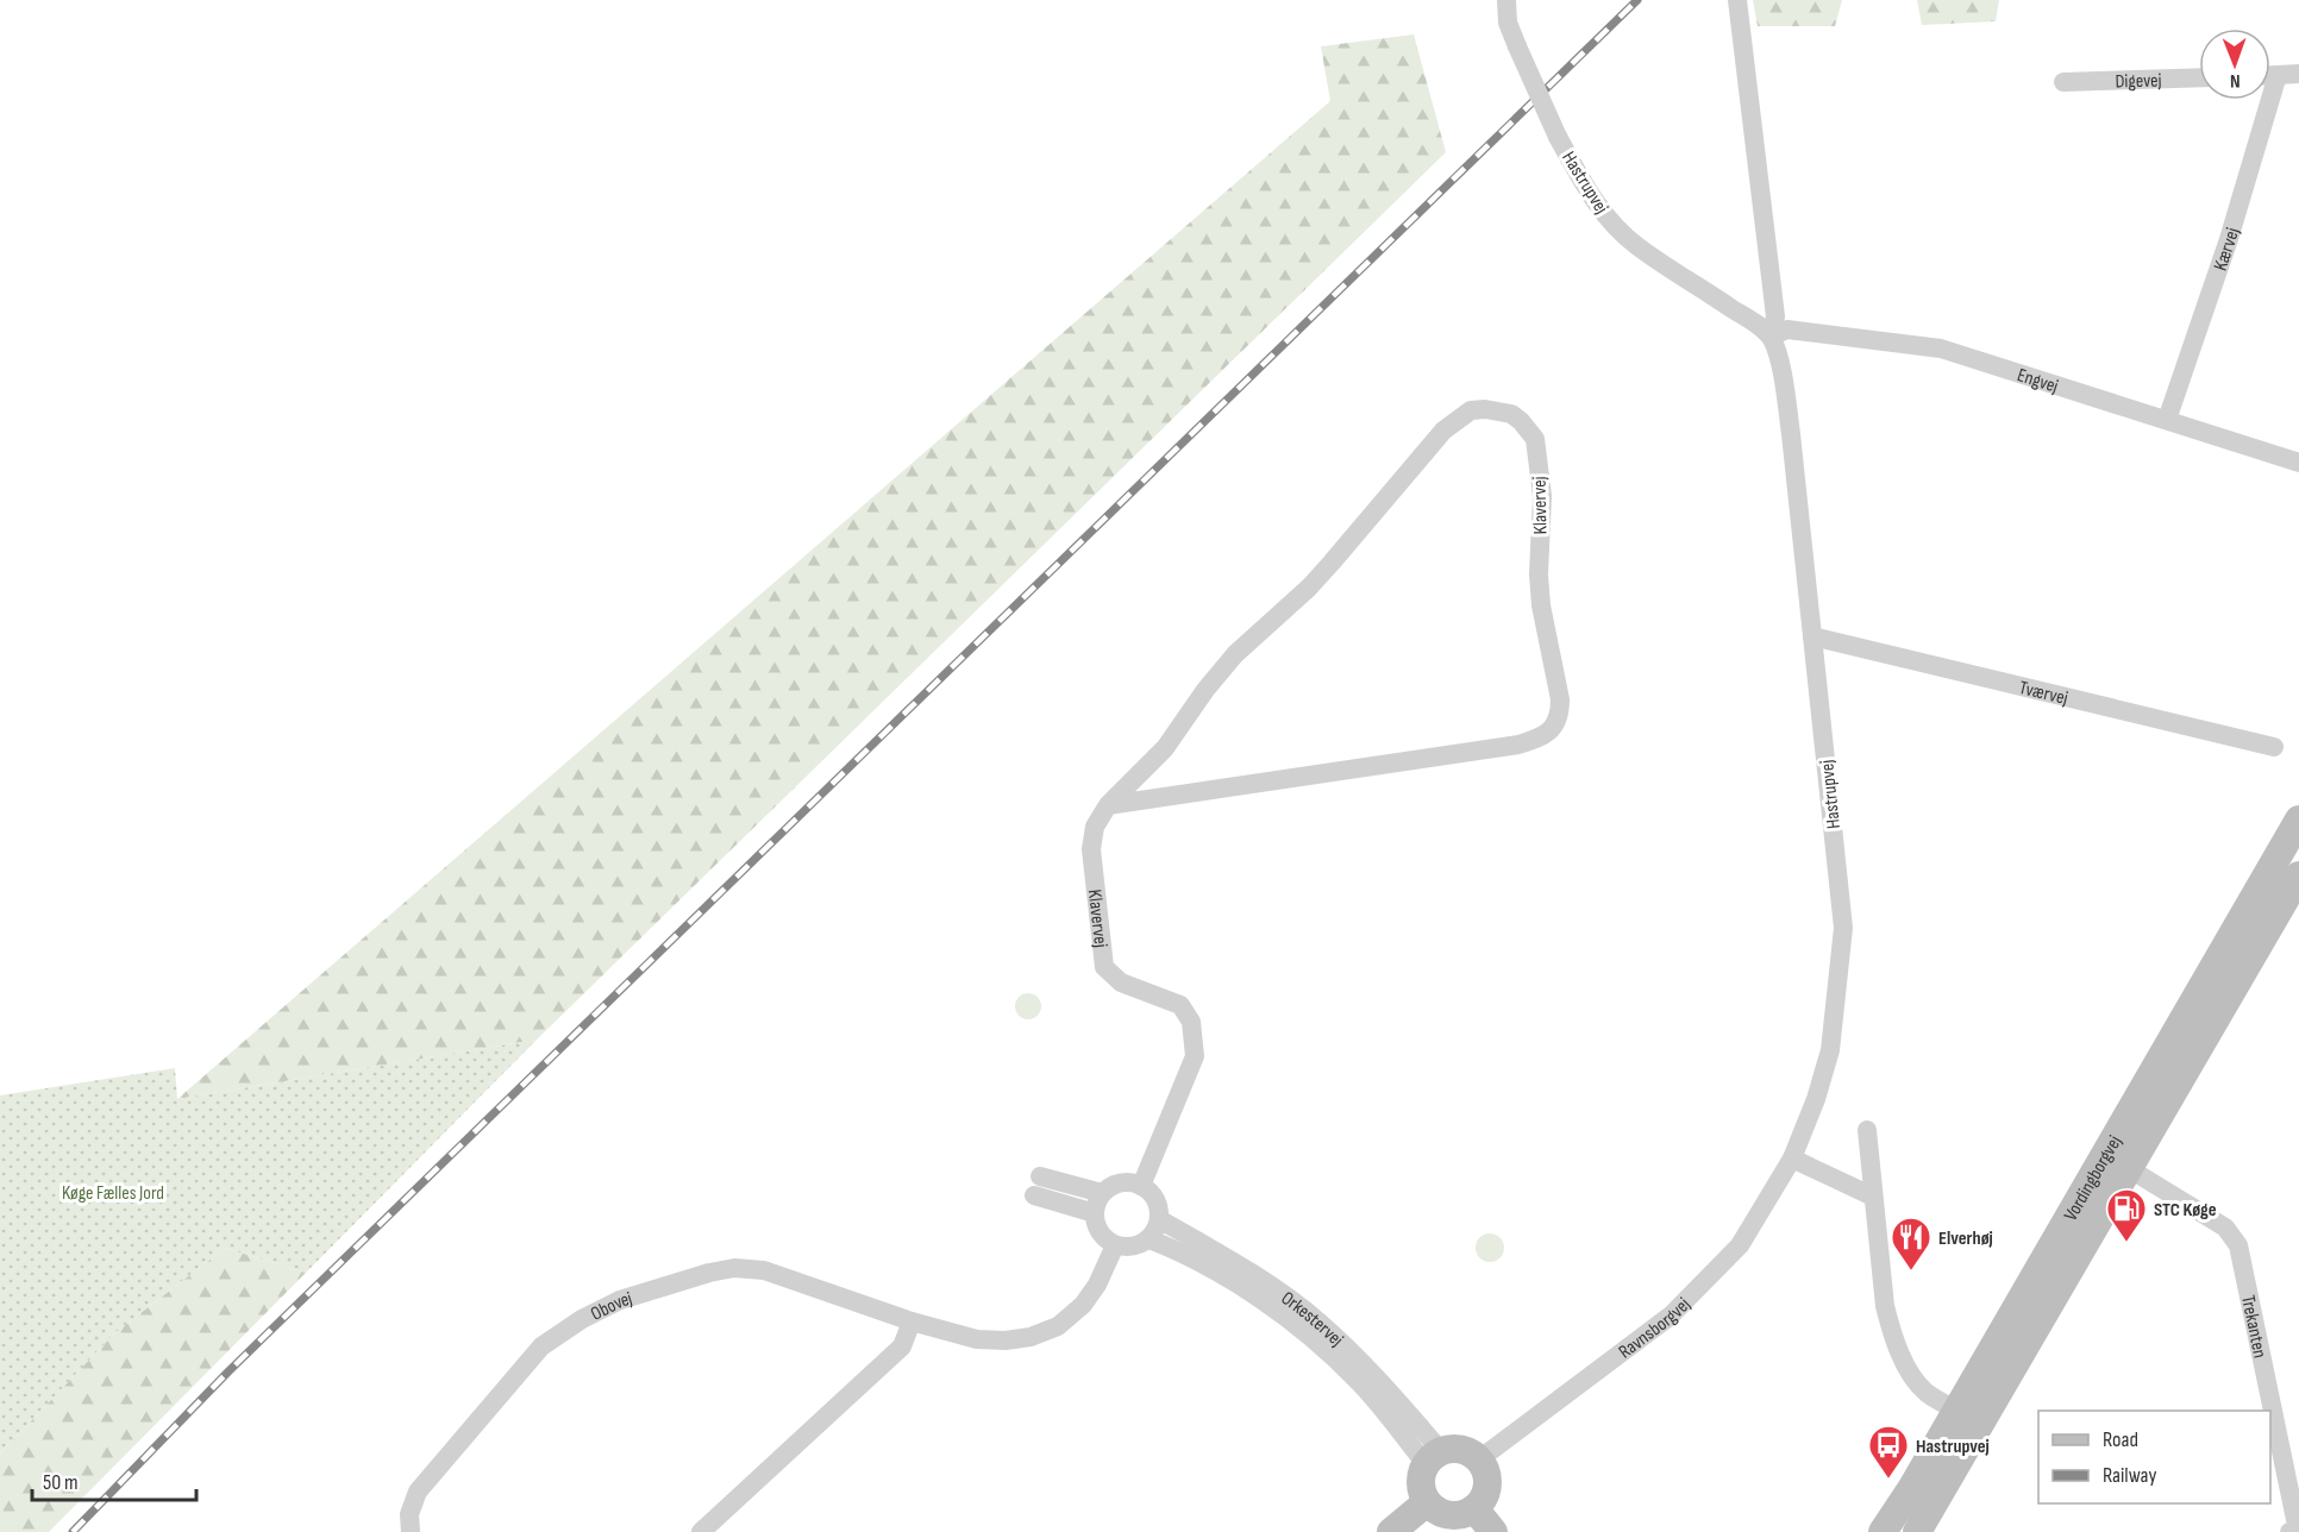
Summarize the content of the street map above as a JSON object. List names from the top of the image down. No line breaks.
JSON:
{"streets":{"main road":["Vordingborgvej"],"street":["Digevej","Hastrupvej","Kærvej","Engvej","Klavervej","Tværvej","Obovej","Orkestervej","Ravnsborgvej","Trekanten"]},"crossings":[["Hastrupvej","Engvej"],["Hastrupvej","Tværvej"],["Hastrupvej","Ravnsborgvej"],["Kærvej","Engvej"],["Klavervej","Obovej"],["Klavervej","Orkestervej"],["Vordingborgvej","Trekanten"],["Obovej","Orkestervej"],["Orkestervej","Ravnsborgvej"]],"parks":["Køge Fælles Jord"],"places":{"fuel station":["STC Køge"],"restaurant":["Elverhøj"],"bus stop":["Hastrupvej"]},"legend":["Road","Railway"],"scale_bar":"50 m","north":"bottom"}
